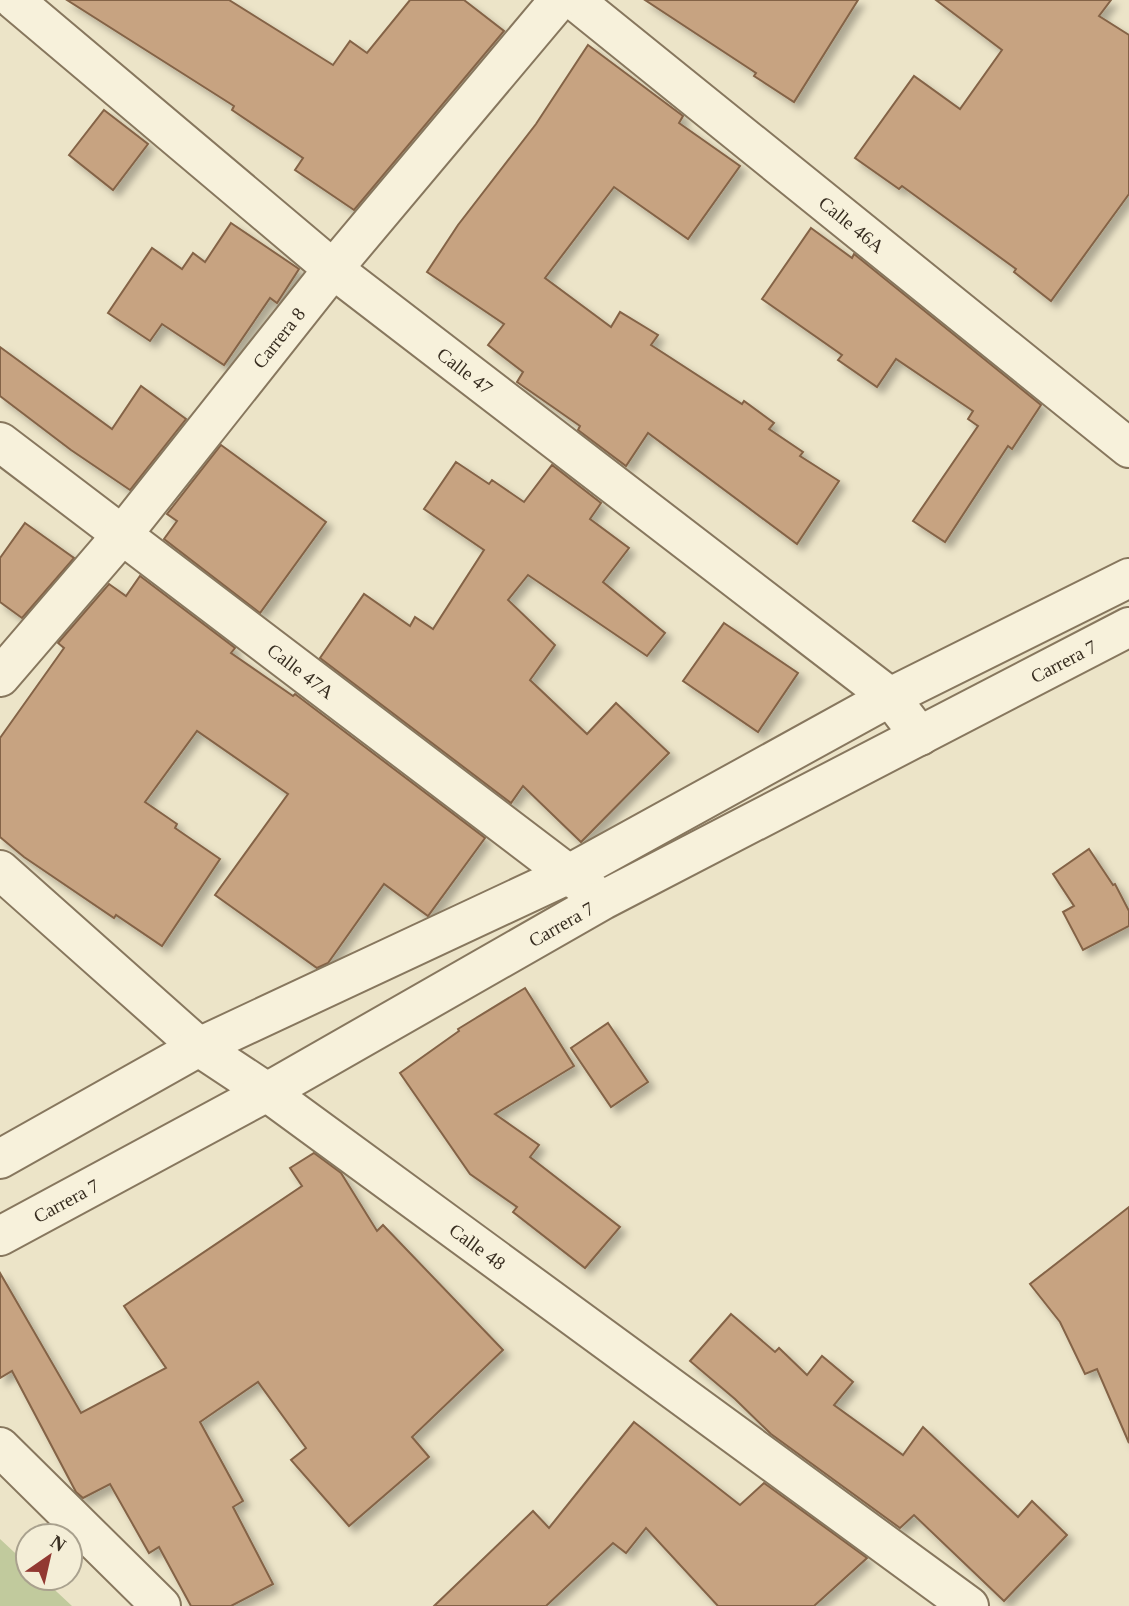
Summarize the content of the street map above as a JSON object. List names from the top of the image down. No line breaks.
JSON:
{"streets":{"street":["Calle 46A","Carrera 8","Calle 47","Carrera 7","Calle 47A","Calle 48"]},"crossings":[["Carrera 8","Calle 47"],["Carrera 8","Calle 47A"],["Calle 47","Carrera 7"],["Carrera 7","Calle 47A"],["Carrera 7","Calle 48"]],"north":"top right"}
